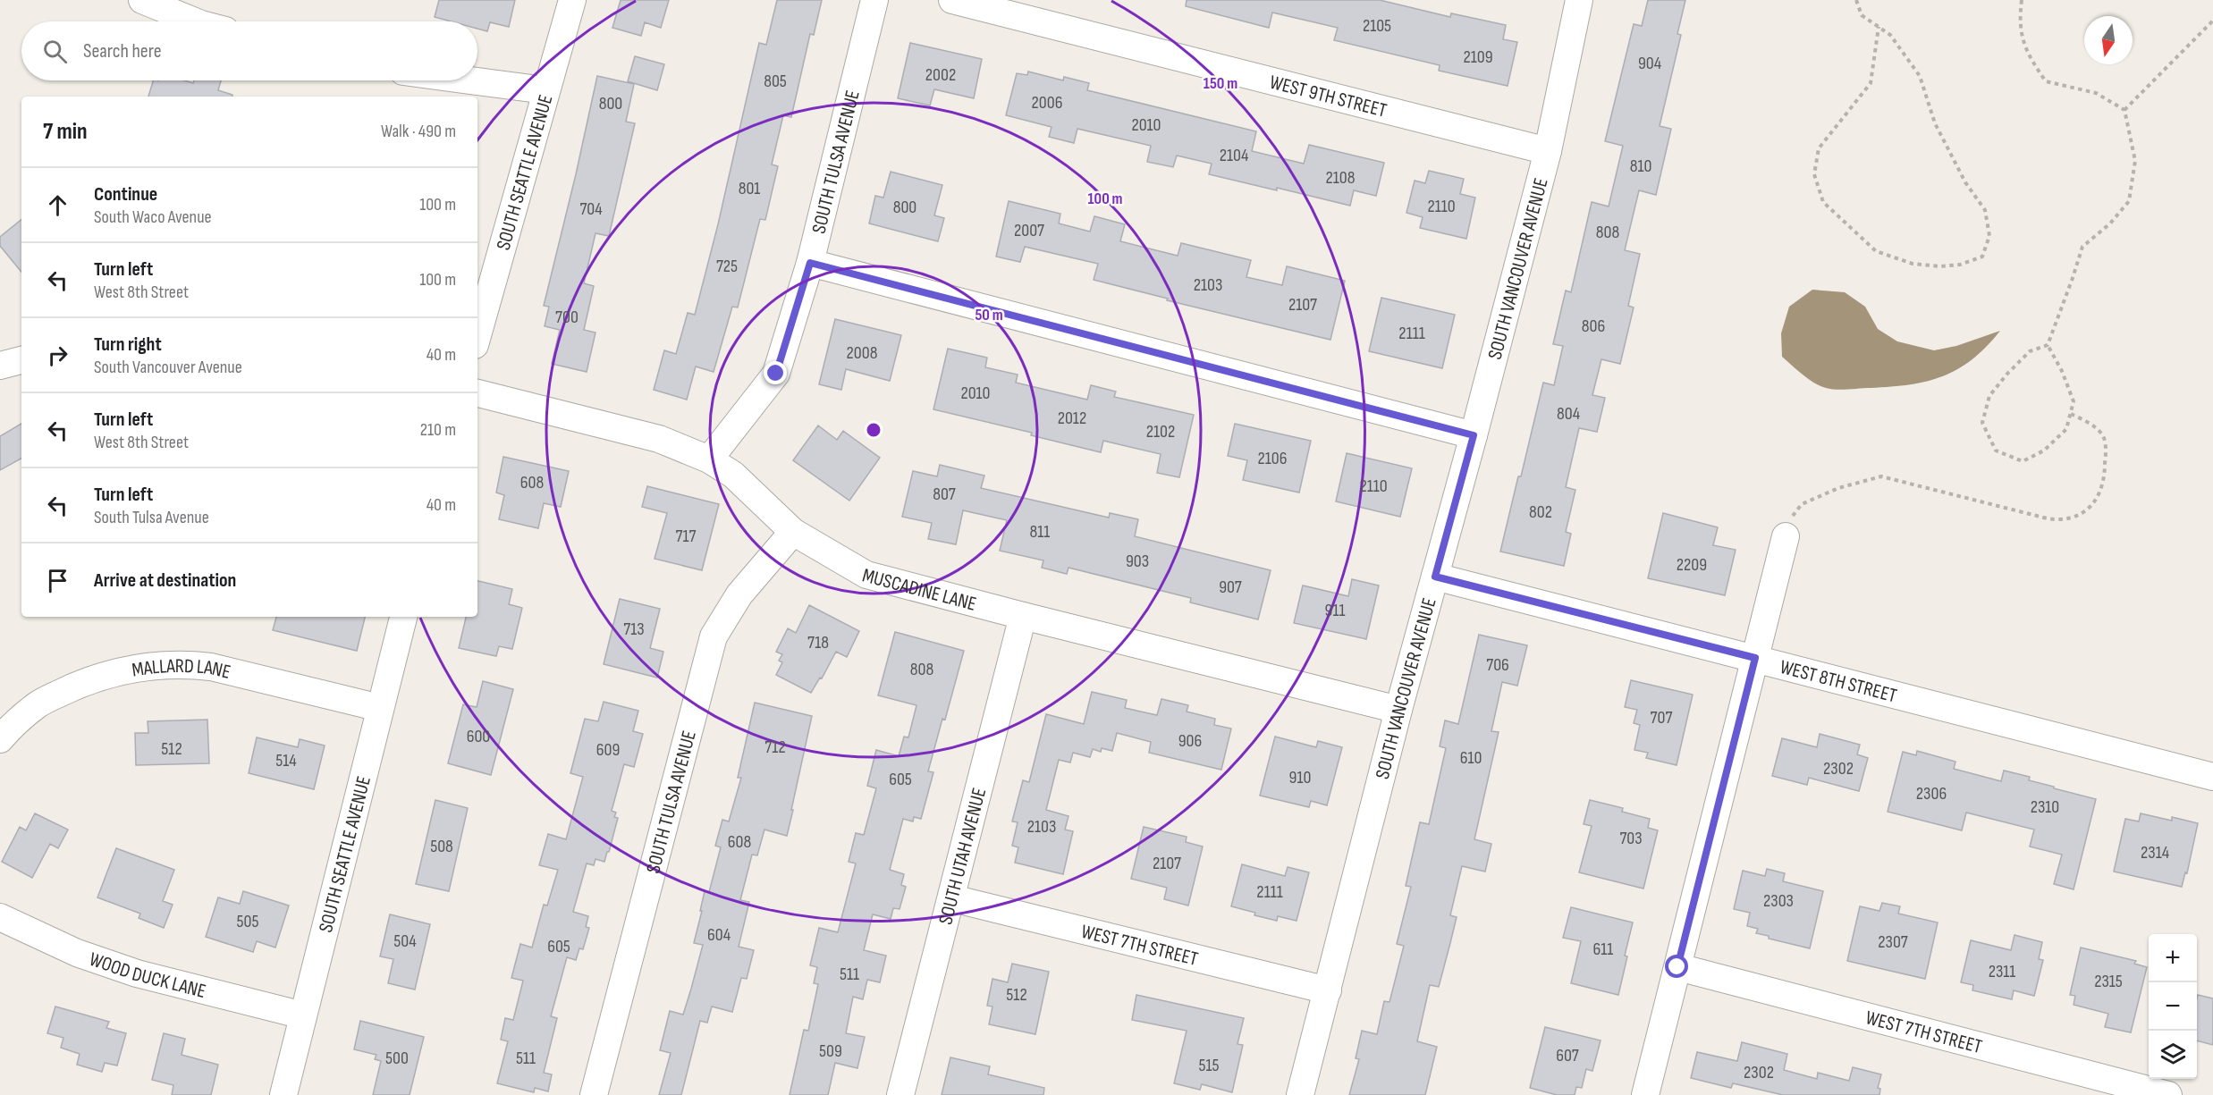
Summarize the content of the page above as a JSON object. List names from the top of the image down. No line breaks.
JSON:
{"streets":{"street":["WEST 9TH STREET","SOUTH TULSA AVENUE","SOUTH SEATTLE AVENUE","SOUTH VANCOUVER AVENUE","MUSCADINE LANE","MALLARD LANE","WEST 8TH STREET","SOUTH UTAH AVENUE","WEST 7TH STREET","WOOD DUCK LANE"]},"crossings":[["WEST 9TH STREET","SOUTH VANCOUVER AVENUE"],["SOUTH TULSA AVENUE","MUSCADINE LANE"],["SOUTH SEATTLE AVENUE","MALLARD LANE"],["SOUTH SEATTLE AVENUE","WOOD DUCK LANE"],["SOUTH VANCOUVER AVENUE","MUSCADINE LANE"],["SOUTH VANCOUVER AVENUE","WEST 8TH STREET"],["SOUTH VANCOUVER AVENUE","WEST 7TH STREET"],["MUSCADINE LANE","SOUTH UTAH AVENUE"],["SOUTH UTAH AVENUE","WEST 7TH STREET"]],"house_numbers":["2105","2109","904","2002","805","2006","800","2010","2104","810","2108","801","2110","800","704","2007","808","725","2103","2107","700","806","2111","2008","2010","804","2012","2102","2106","608","2110","807","802","811","717","903","2209","907","911","713","718","706","808","707","600","906","712","512","609","610","514","2302","910","605","2306","2310","2103","703","608","508","2314","2107","2111","2303","505","604","504","2307","605","611","2311","511","2315","512","509","607","500","511","515","2302"],"north":"bottom","page":{"search":"Search here","heading":["7 min","Walk · 490 m"],"list":[["Continue","South Waco Avenue","100 m"],["Turn left","West 8th Street","100 m"],["Turn right","South Vancouver Avenue","40 m"],["Turn left","West 8th Street","210 m"],["Turn left","South Tulsa Avenue","40 m"],"Arrive at destination"],"map_buttons":["+","−"]},"rings":["150 m","100 m","50 m"]}
